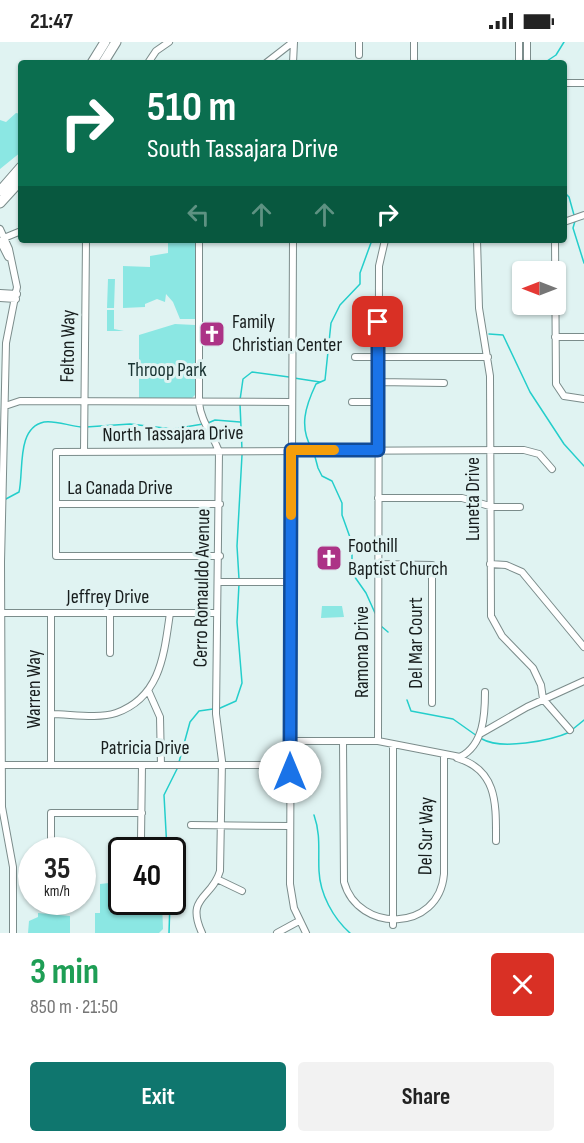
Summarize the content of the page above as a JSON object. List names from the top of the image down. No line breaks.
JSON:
{"streets":{"street":["Felton Way","North Tassajara Drive","La Canada Drive","Luneta Drive","Cerro Romauldo Avenue","Jeffrey Drive","Del Mar Court","Ramona Drive","Warren Way","Patricia Drive","Del Sur Way"]},"crossings":[["Felton Way","North Tassajara Drive"],["North Tassajara Drive","La Canada Drive"],["North Tassajara Drive","Luneta Drive"],["North Tassajara Drive","Cerro Romauldo Avenue"],["North Tassajara Drive","Ramona Drive"],["La Canada Drive","Cerro Romauldo Avenue"],["Cerro Romauldo Avenue","Jeffrey Drive"],["Cerro Romauldo Avenue","Patricia Drive"],["Jeffrey Drive","Warren Way"],["Del Mar Court","Ramona Drive"],["Warren Way","Patricia Drive"]],"parks":["Throop Park"],"places":{"church":["Family Christian Center","Foothill Baptist Church"]},"north":"left","page":{"status":"21:47","turn":["510 m","South Tassajara Drive"],"speed":"35 km/h","limit":"40","heading":["3 min","850 m · 21:50"],"buttons":["Exit","Share"]}}
